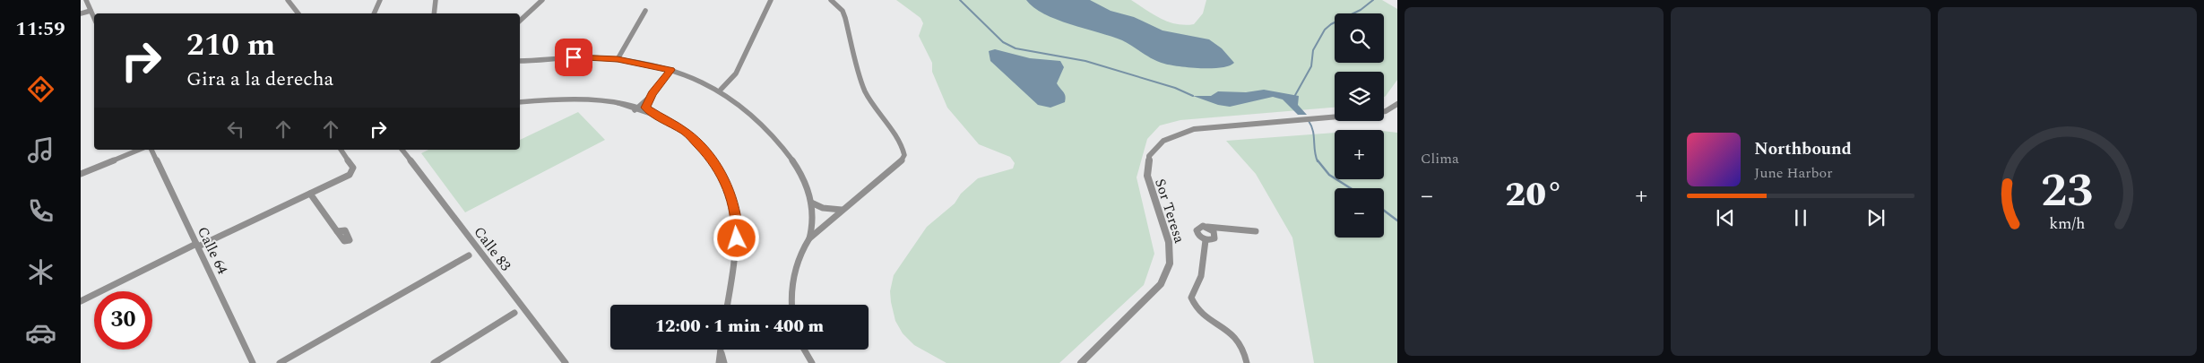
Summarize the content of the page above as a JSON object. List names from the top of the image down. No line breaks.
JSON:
{"streets":{"street":["Sor Teresa","Calle 83","Calle 64"]},"page":{"tabs":"11:59","tile":"Clima","map_buttons":["+","−"],"turn":["210 m","Gira a la derecha"],"song":["Northbound","June Harbor"],"heat":["−","20°","+"],"limit":"30","trip":"12:00 · 1 min · 400 m","gauge":["23","km/h"]}}
